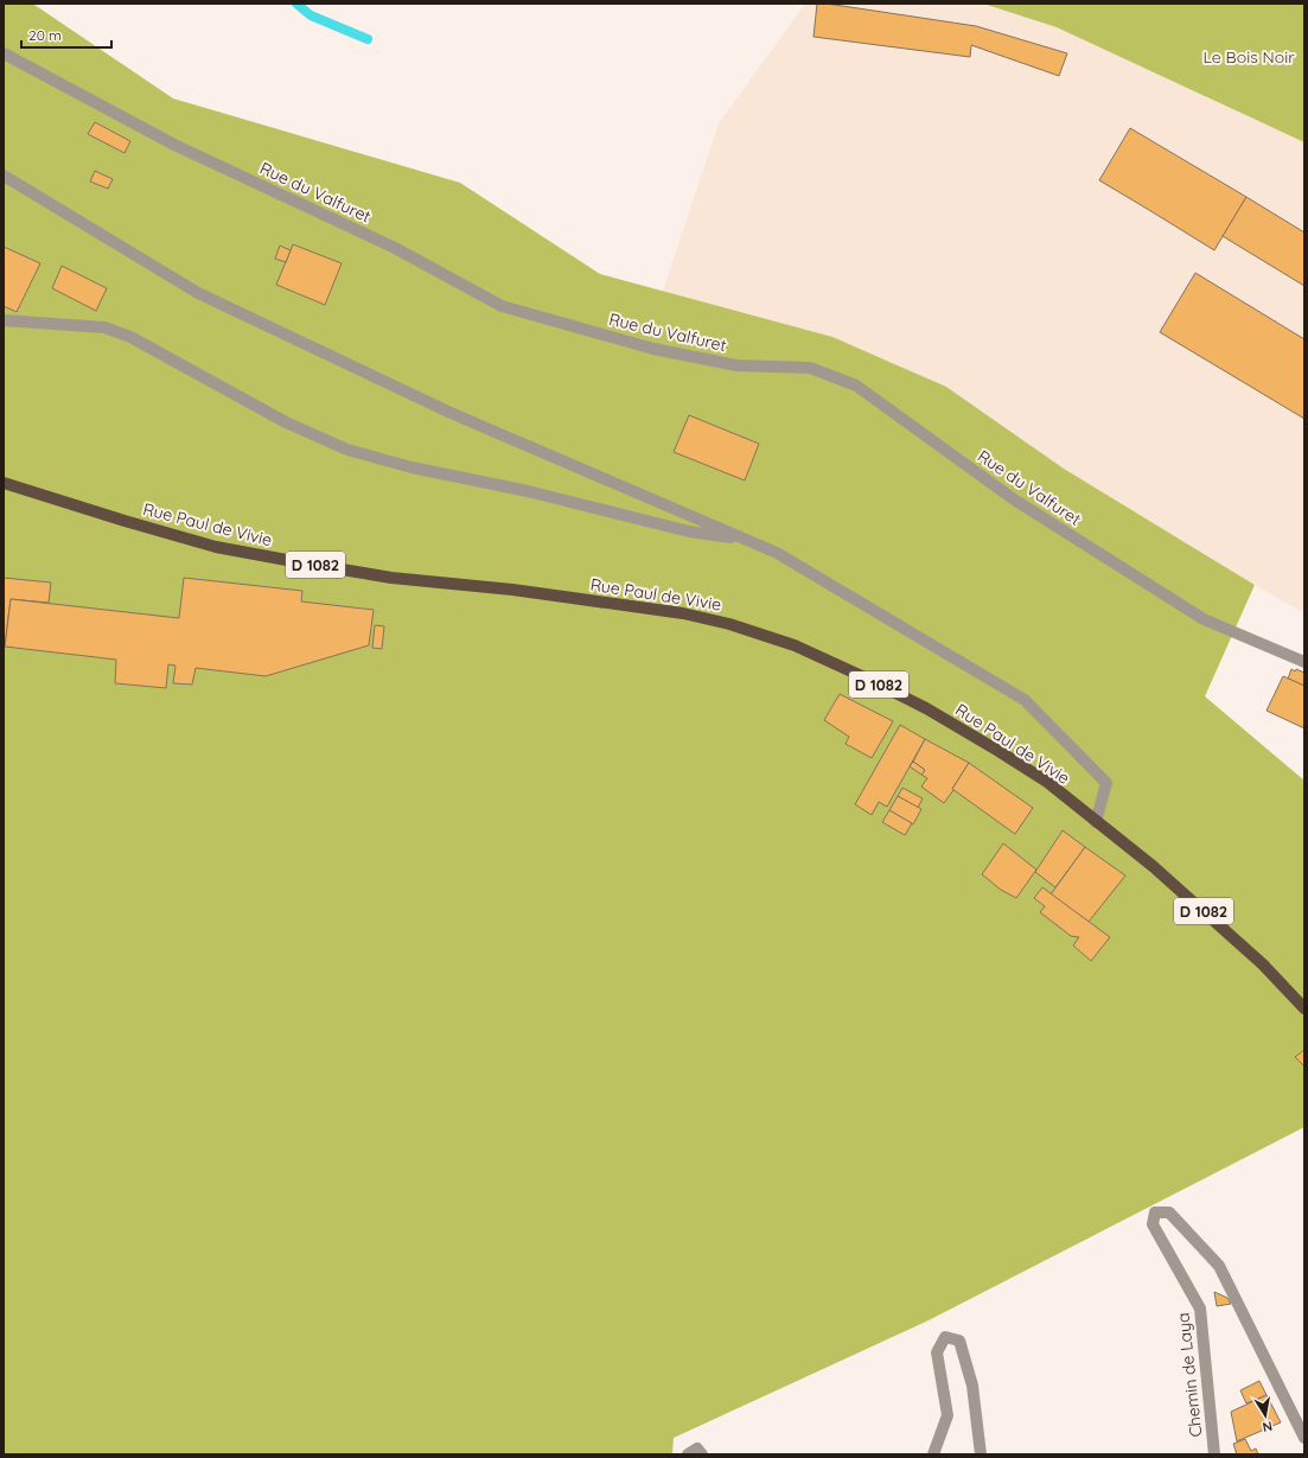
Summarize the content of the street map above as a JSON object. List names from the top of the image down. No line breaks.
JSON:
{"streets":{"main road":["Rue Paul de Vivie","D 1082"],"street":["Rue du Valfuret","Chemin de Laya"]},"parks":["Le Bois Noir"],"scale_bar":"20 m","north":"bottom"}
